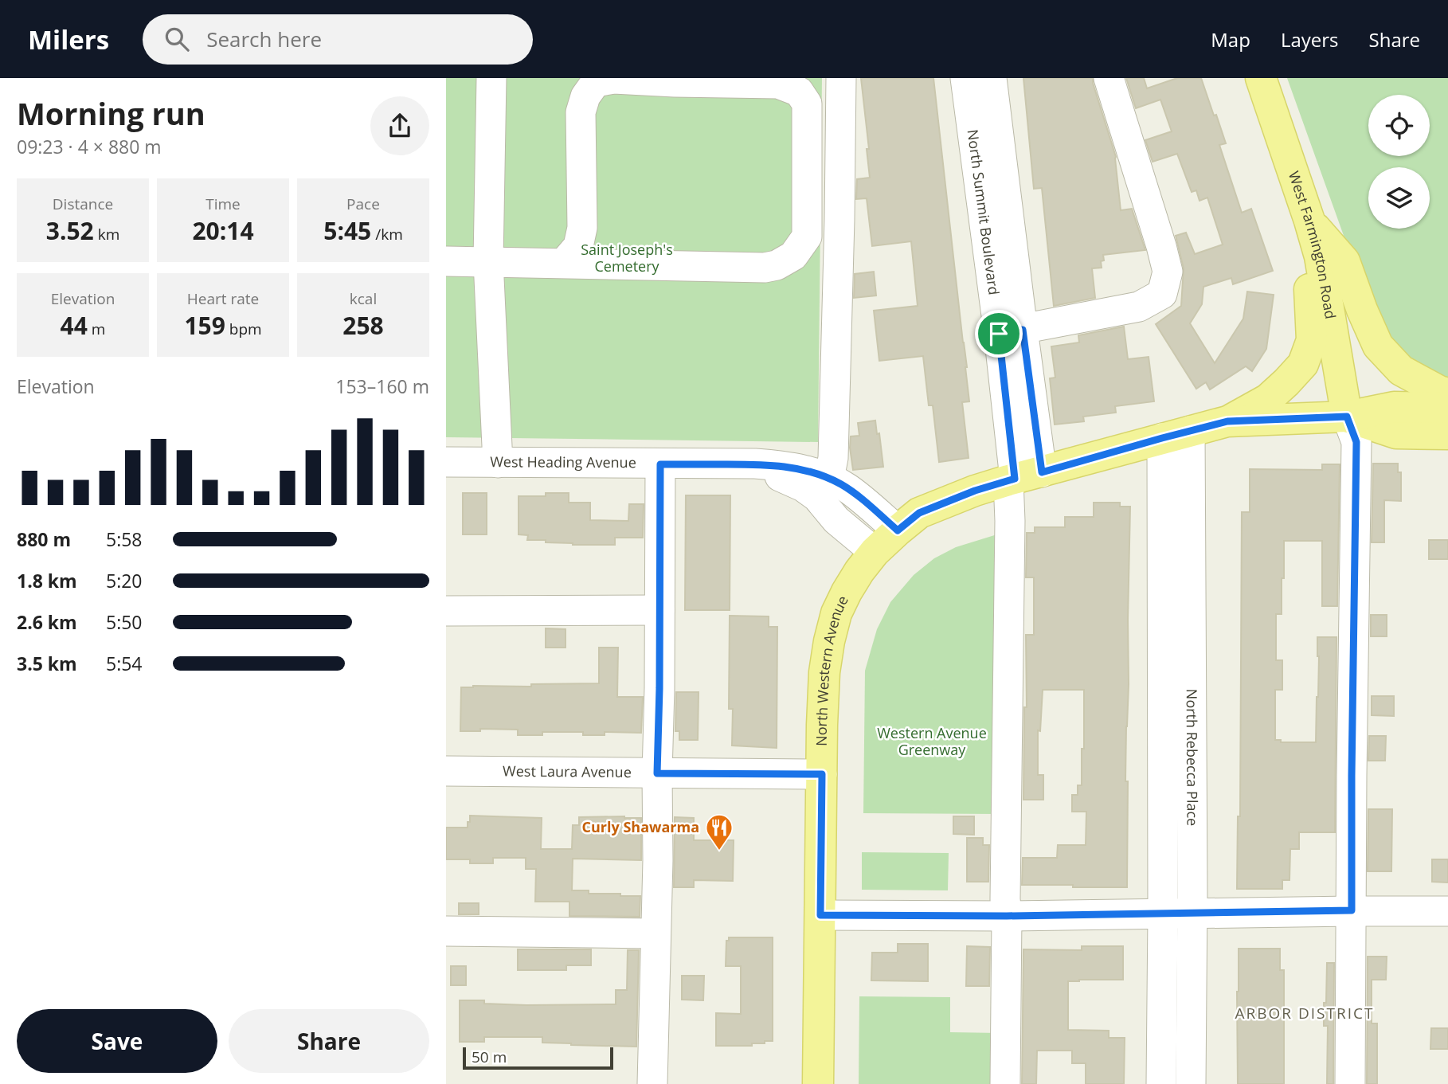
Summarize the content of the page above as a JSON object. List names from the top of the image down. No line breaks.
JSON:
{"streets":{"main road":["West Farmington Road","North Western Avenue"],"street":["North Summit Boulevard","West Heading Avenue","North Rebecca Place","West Laura Avenue"]},"crossings":[["North Summit Boulevard","North Western Avenue"],["West Heading Avenue","North Western Avenue"],["North Western Avenue","North Rebecca Place"],["North Western Avenue","West Laura Avenue"]],"districts":["ARBOR DISTRICT"],"parks":["Saint Joseph's Cemetery","Western Avenue Greenway"],"places":{"restaurant":["Curly Shawarma"]},"scale_bar":"50 m","page":{"header":"Milers","search":"Search here","nav":["Map","Layers","Share"],"heading":["Morning run","09:23 · 4 × 880 m"],"stats":[["Distance","3.52 km"],["Time","20:14"],["Pace","5:45 /km"],["Elevation","44 m"],["Heart rate","159 bpm"],["kcal","258"]],"chart":["Elevation","153–160 m"],"list":[{"name":"880 m","note":"5:58"},{"name":"1.8 km","note":"5:20"},{"name":"2.6 km","note":"5:50"},{"name":"3.5 km","note":"5:54"}],"buttons":["Save","Share"],"scale":"50 m"}}
